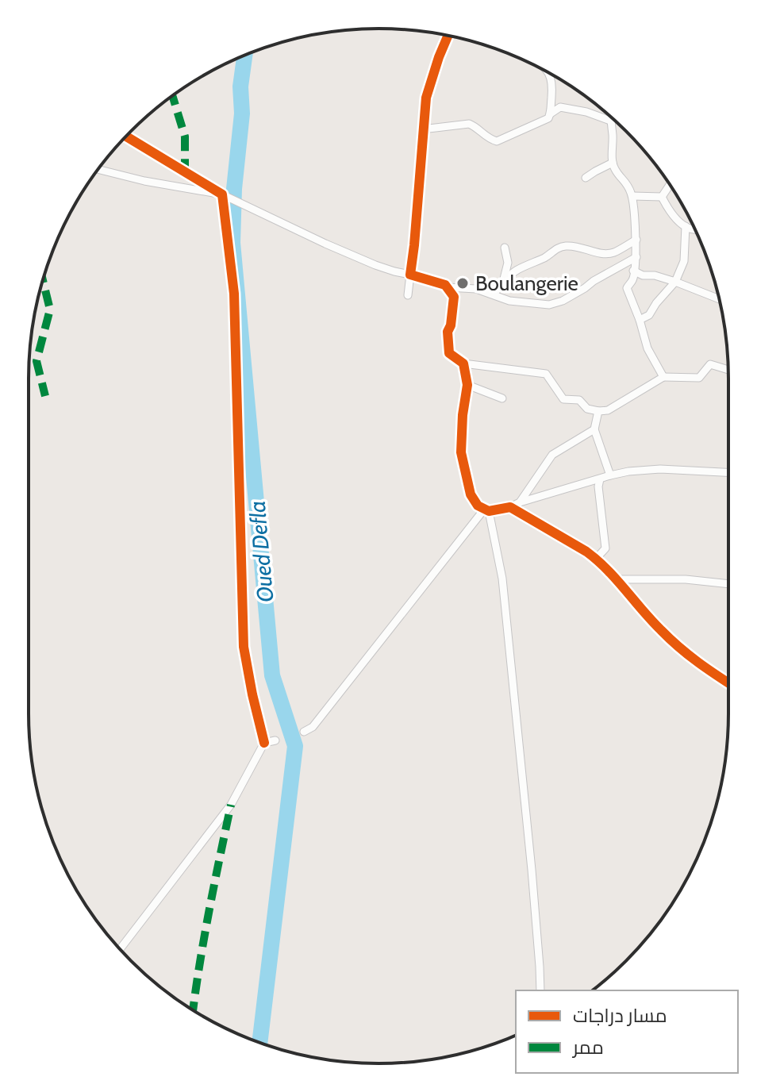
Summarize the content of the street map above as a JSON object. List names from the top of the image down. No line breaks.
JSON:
{"water":["Oued Defla"],"places":["Boulangerie"],"legend":["مسار دراجات","ممر"]}
